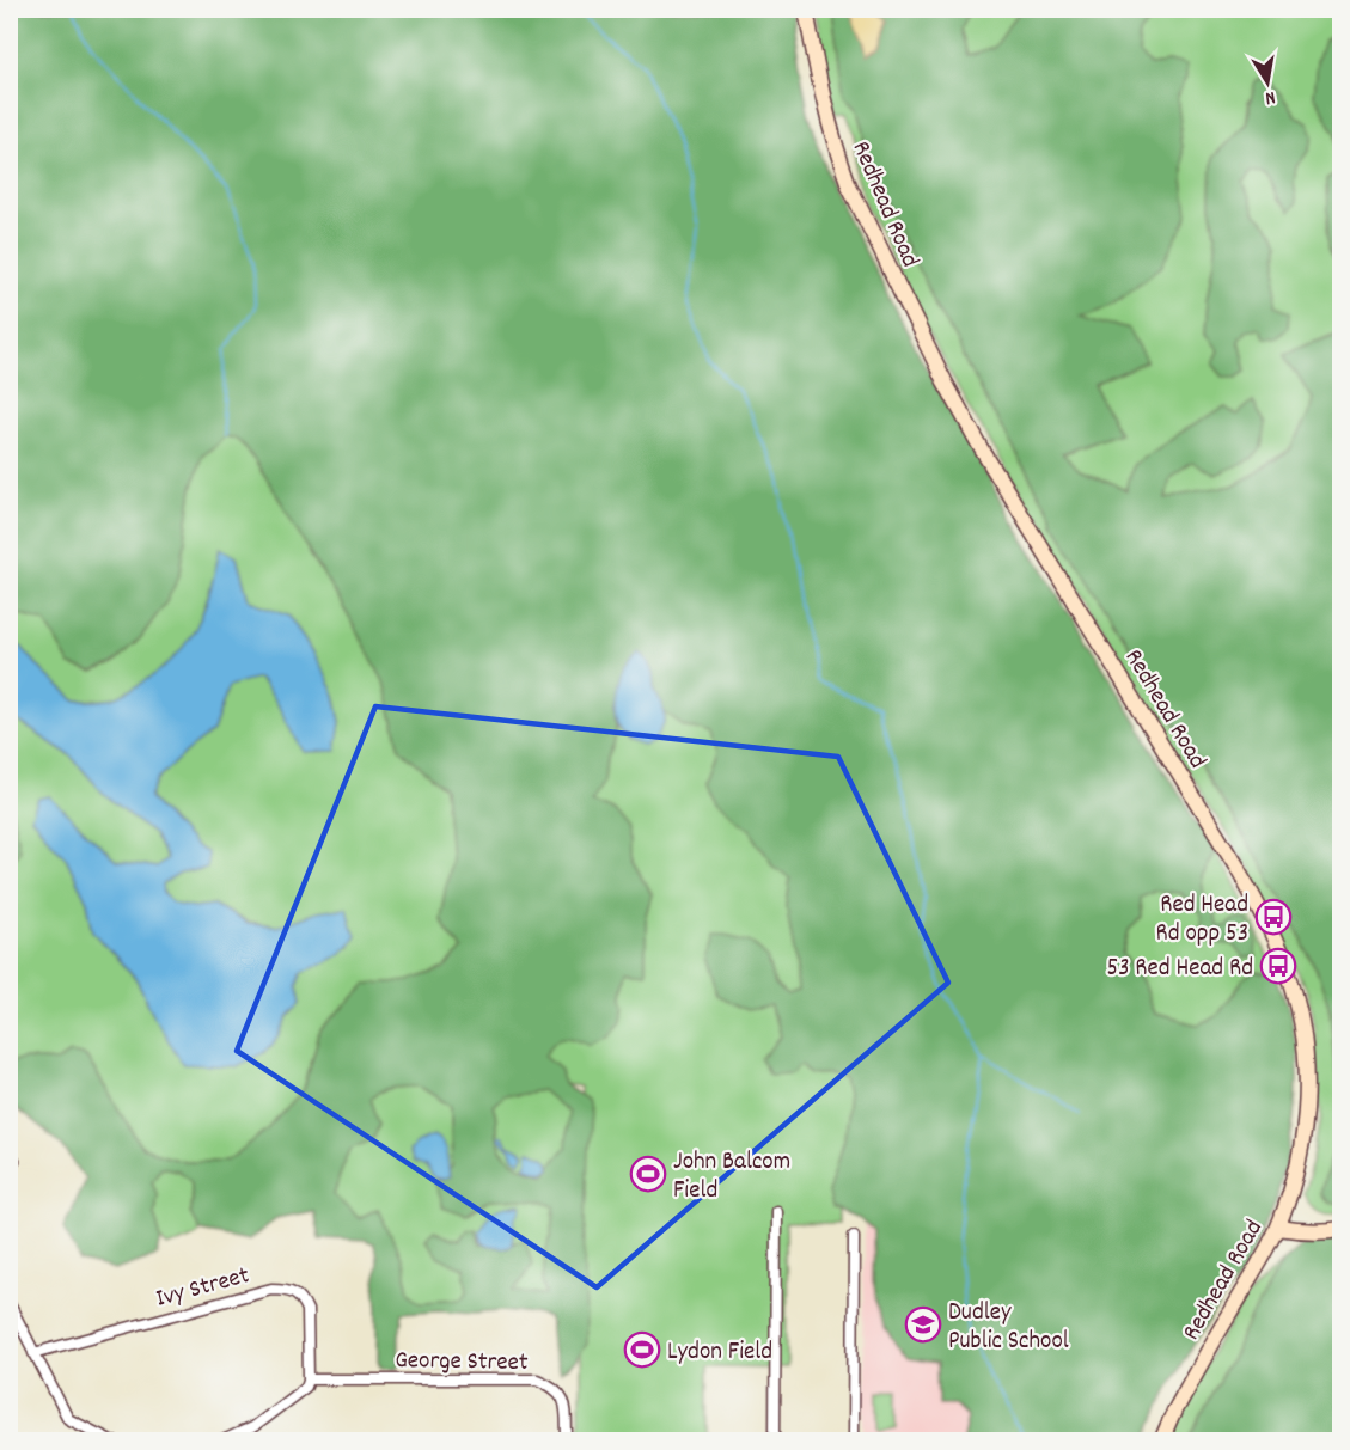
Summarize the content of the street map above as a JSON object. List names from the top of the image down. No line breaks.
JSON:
{"streets":{"main road":["Redhead Road"],"street":["Ivy Street","George Street"]},"crossings":[["Ivy Street","George Street"]],"places":{"bus stop":["Red Head Rd opp 53","53 Red Head Rd"],"sports":["John Balcom Field","Lydon Field"],"school or university":["Dudley Public School"]},"north":"bottom"}
